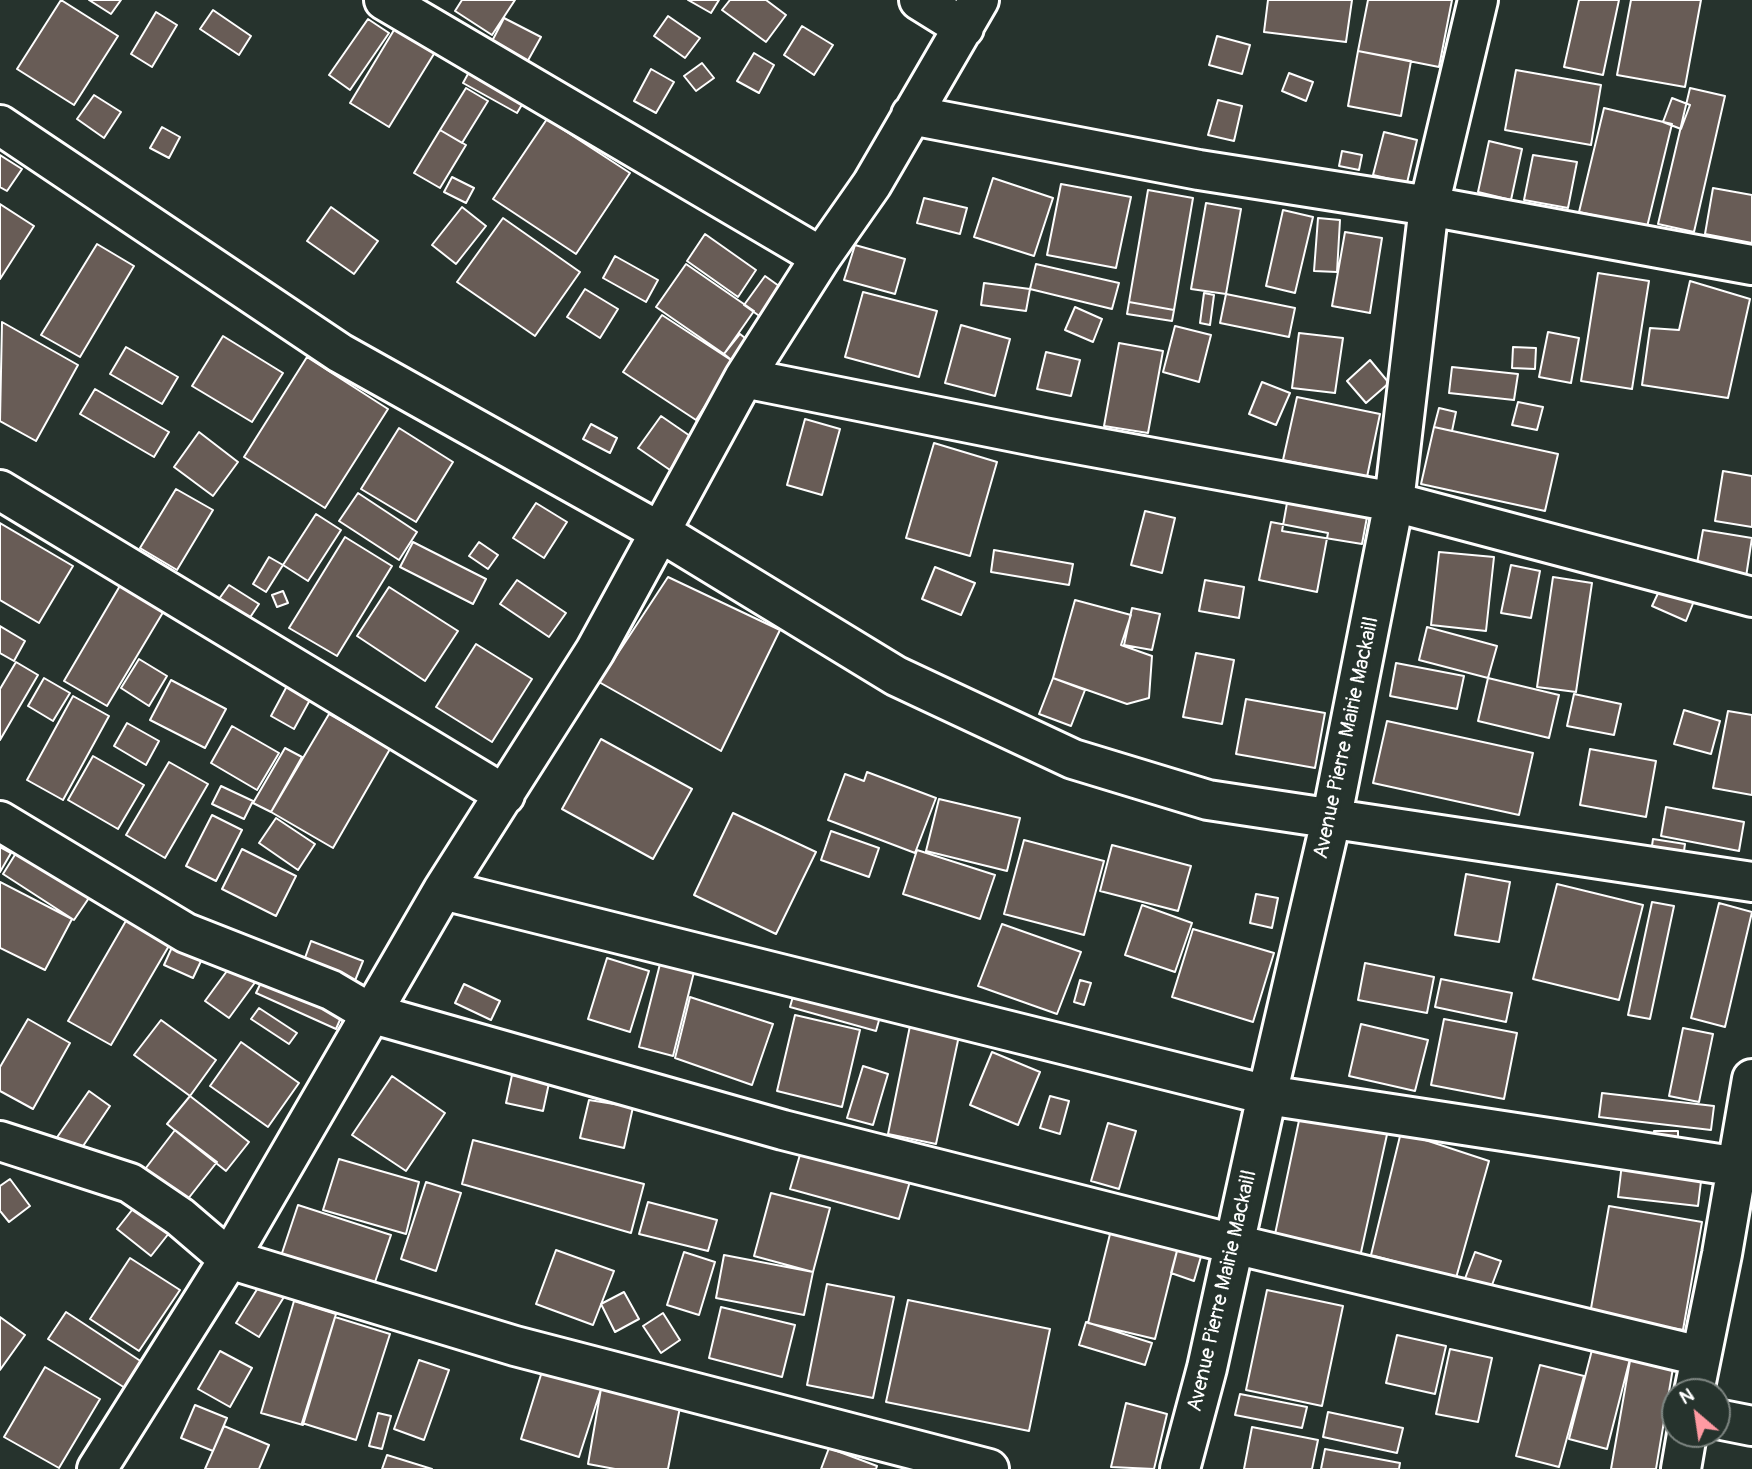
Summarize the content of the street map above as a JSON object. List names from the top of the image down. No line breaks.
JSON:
{"streets":{"street":["Avenue Pierre Mairie Mackaill"]},"north":"top left"}
